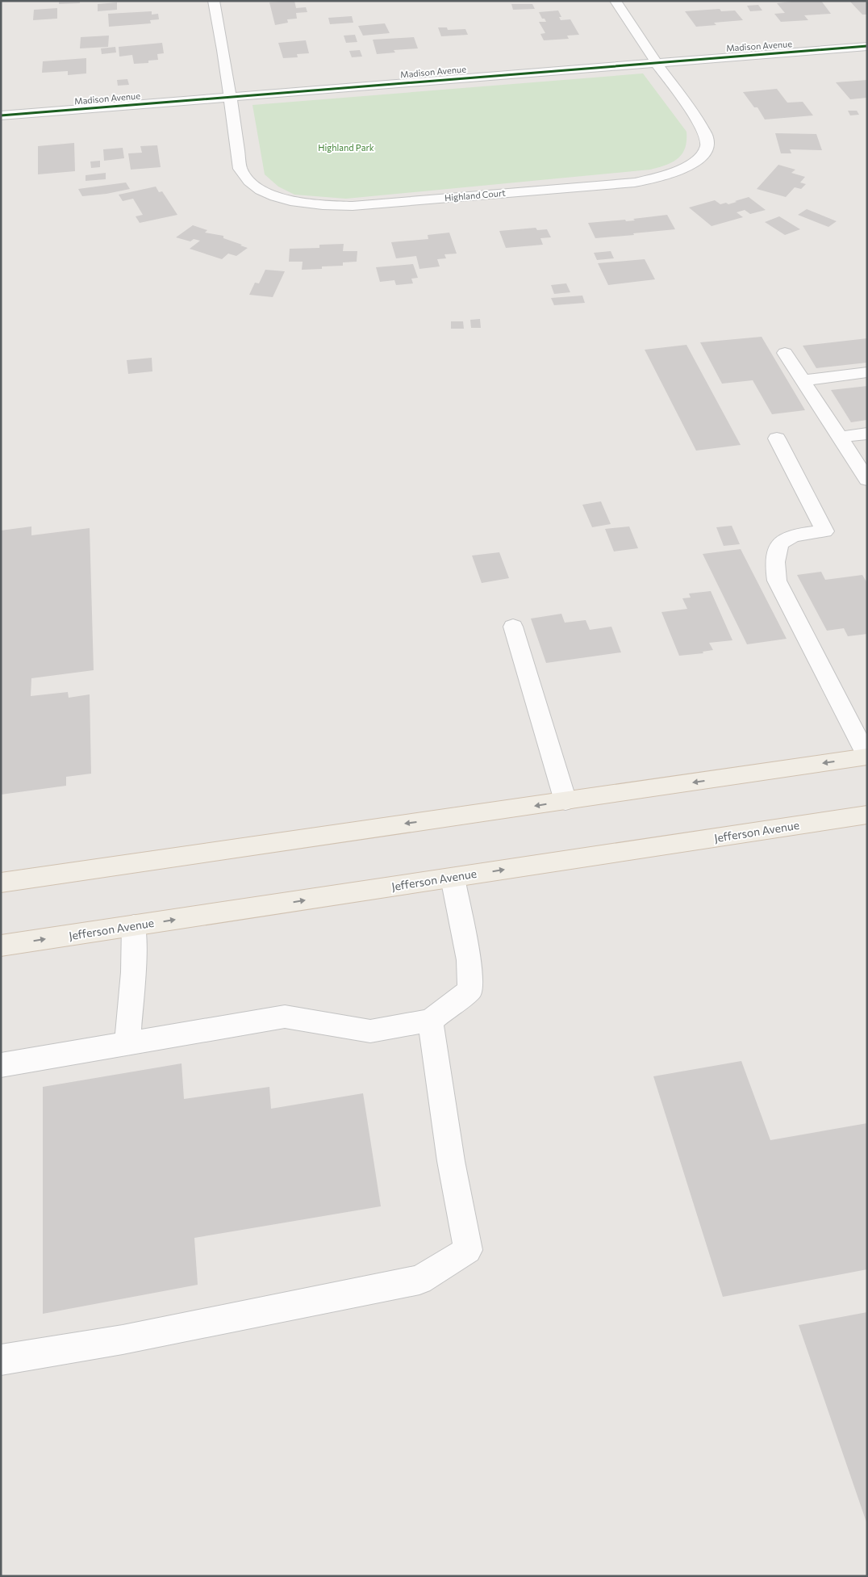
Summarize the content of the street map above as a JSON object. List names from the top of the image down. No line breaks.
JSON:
{"streets":{"main road":["Jefferson Avenue"],"street":["Madison Avenue","Highland Court"]},"crossings":[["Madison Avenue","Highland Court"]],"parks":["Highland Park"]}
